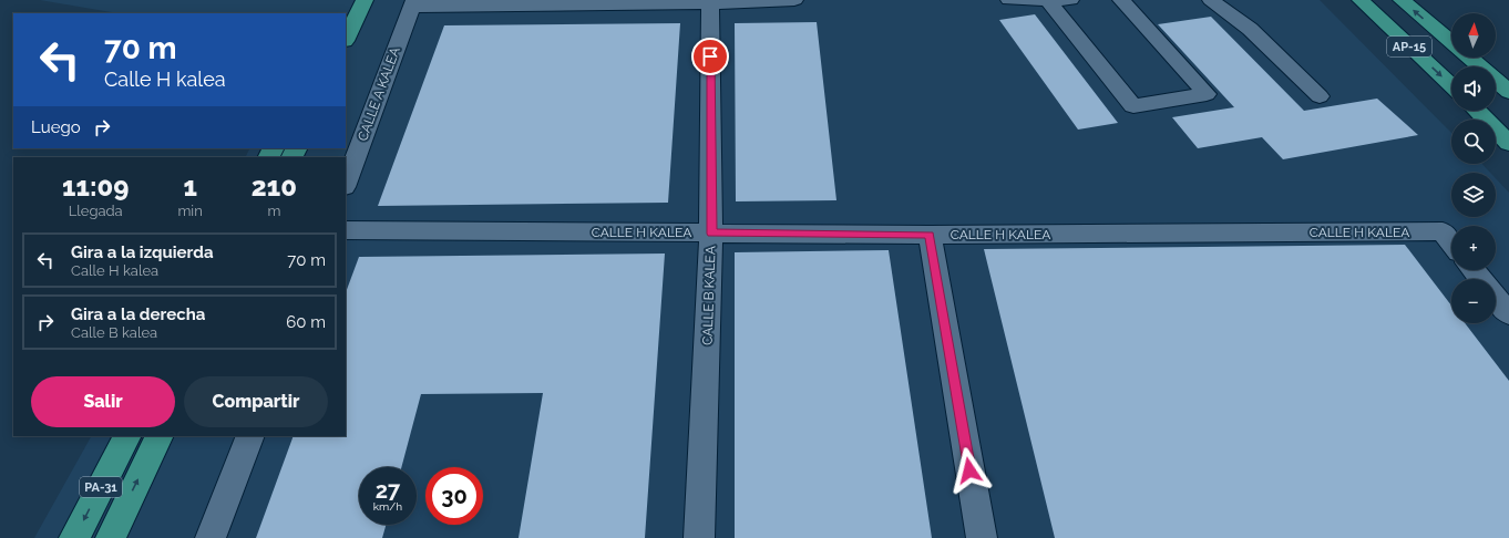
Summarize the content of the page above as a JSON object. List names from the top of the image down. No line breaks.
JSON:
{"streets":{"highway":["AP-15","PA-31"],"street":["CALLE A KALEA","CALLE H KALEA","CALLE B KALEA"]},"crossings":[["CALLE H KALEA","CALLE B KALEA"]],"north":"top","page":{"map_buttons":["+","−"],"turn":["70 m","Calle H kalea"],"then":"Luego","eta":["11:09","Llegada","1","min","210","m"],"list":[{"name":"Gira a la izquierda","note":"Calle H kalea","value":"70 m"},{"name":"Gira a la derecha","note":"Calle B kalea","value":"60 m"}],"buttons":["Salir","Compartir"],"speed":"27 km/h","limit":"30"}}
